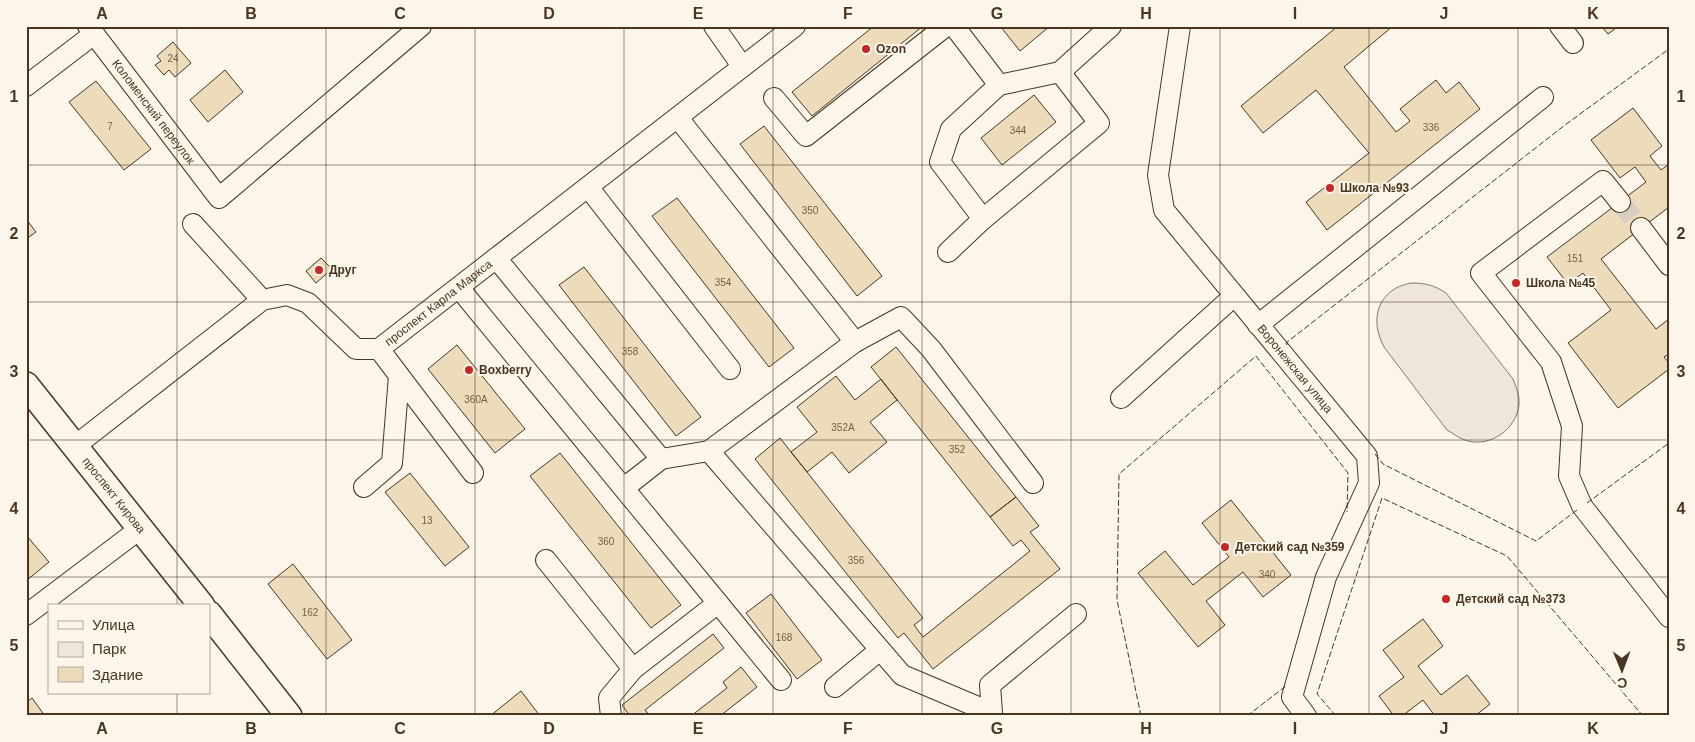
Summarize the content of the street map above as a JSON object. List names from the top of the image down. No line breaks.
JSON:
{"streets":{"main road":["проспект Кирова"],"street":["Коломенский переулок","проспект Карла Маркса","Воронежская улица"]},"crossings":[["проспект Карла Маркса","проспект Кирова"]],"places":["Ozon","Школа №93","Друг","Школа №45","Boxberry","Детский сад №359","Детский сад №373"],"house_numbers":["24","7","336","344","350","151","354","358","360А","352А","352","13","360","356","340","162","168"],"legend":["Улица","Парк","Здание"],"north":"bottom","grid":{"columns":["A","B","C","D","E","F","G","H","I","J","K"],"rows":["1","2","3","4","5"]}}
